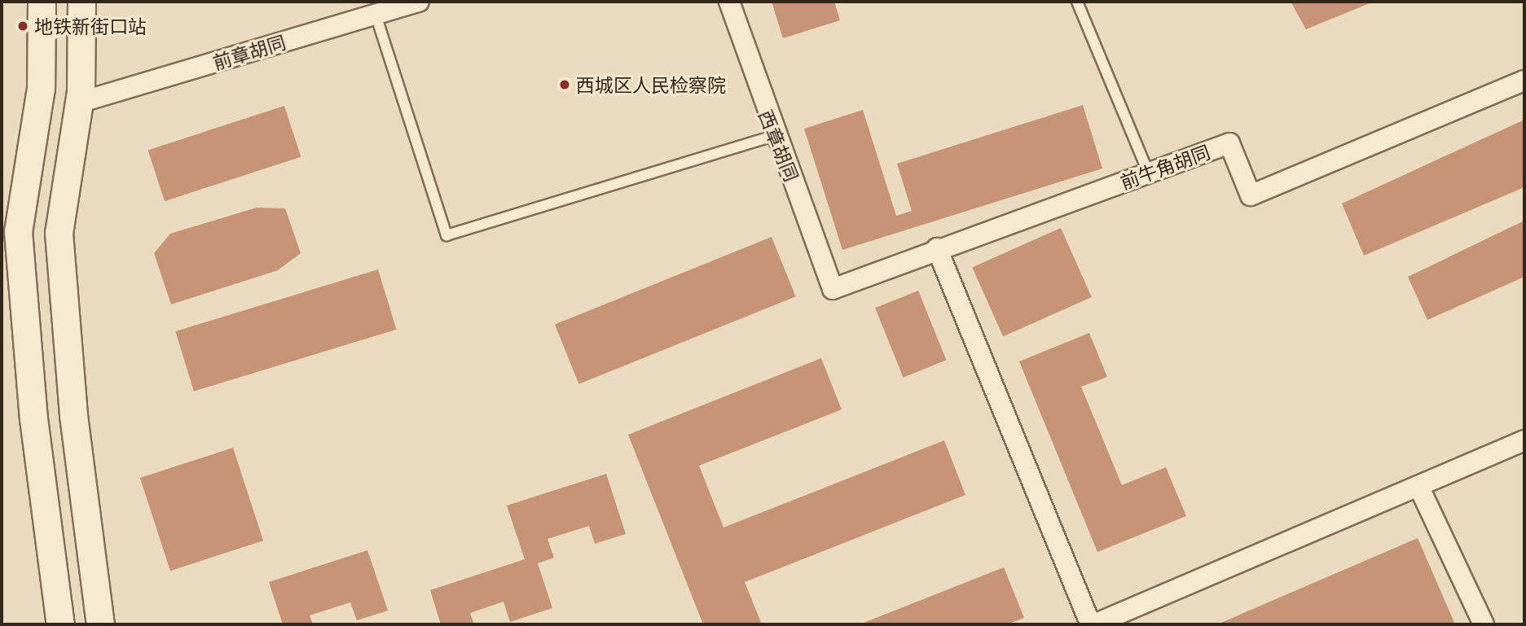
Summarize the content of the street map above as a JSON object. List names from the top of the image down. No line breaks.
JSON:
{"streets":{"street":["前章胡同","西章胡同","前牛角胡同"]},"crossings":[["西章胡同","前牛角胡同"]],"places":["地铁新街口站","西城区人民检察院"]}
